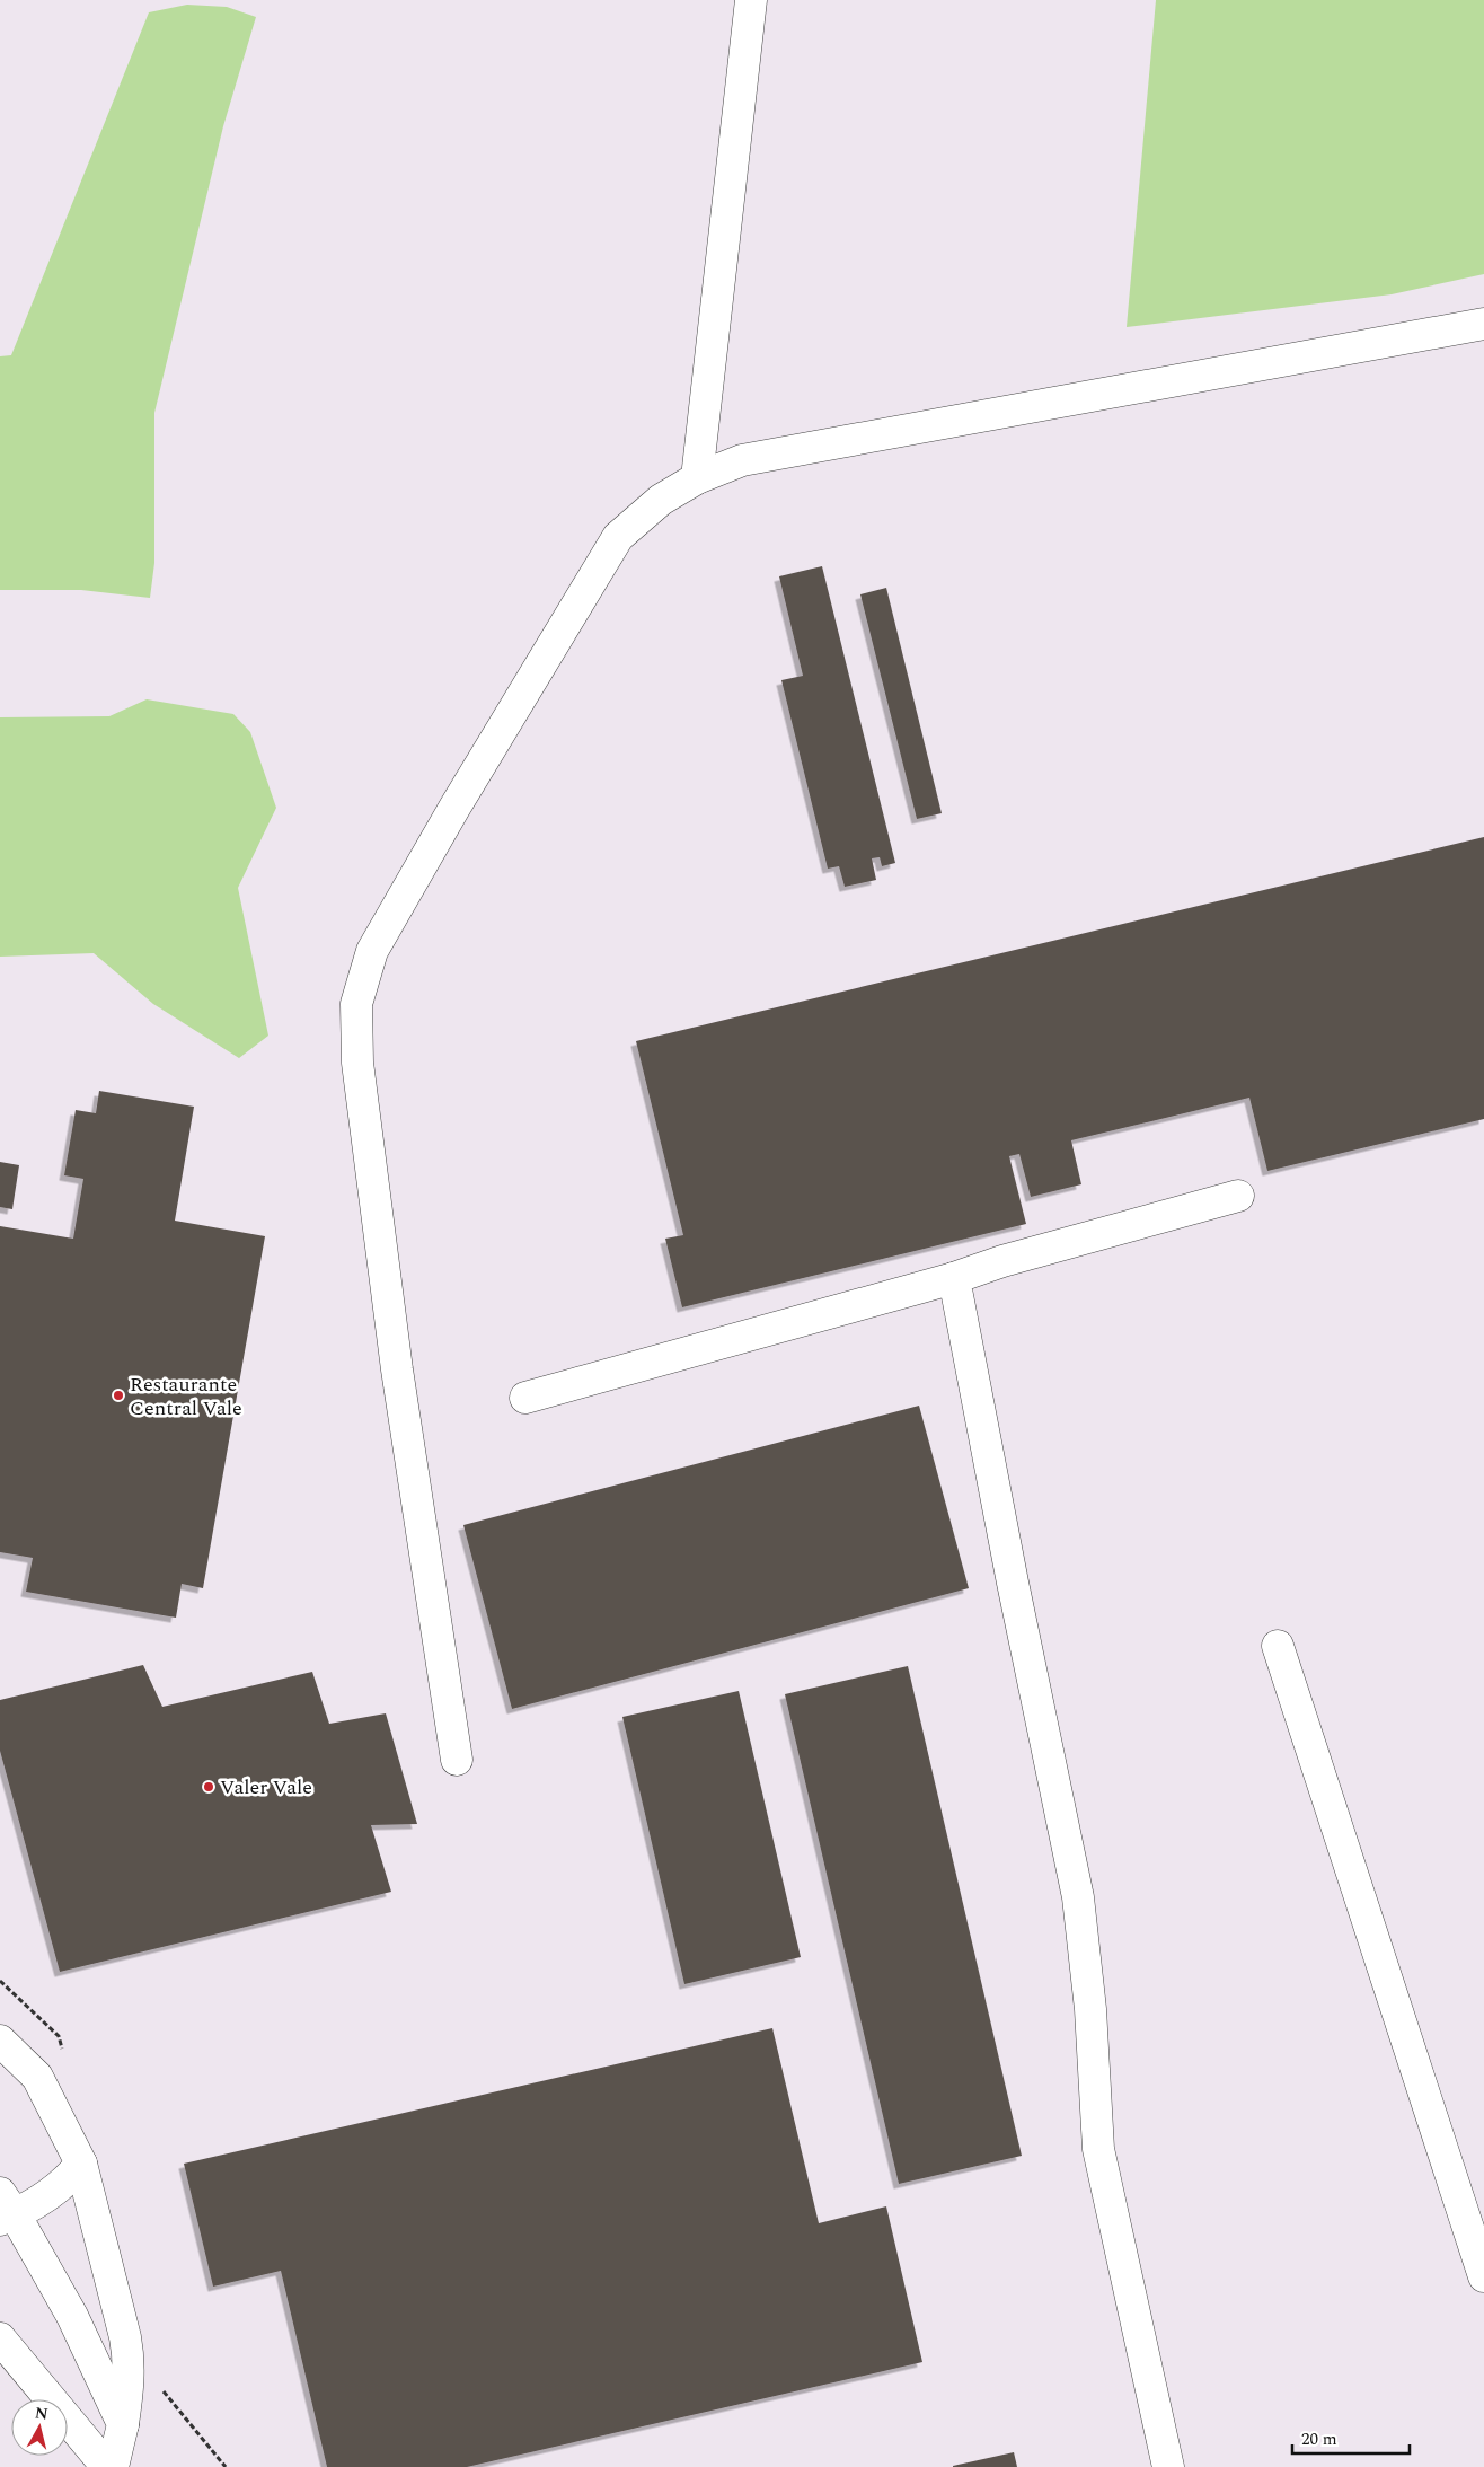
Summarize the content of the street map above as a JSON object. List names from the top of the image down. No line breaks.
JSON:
{"places":["Restaurante Central Vale","Valer Vale"],"scale_bar":"20 m","north":"top"}
